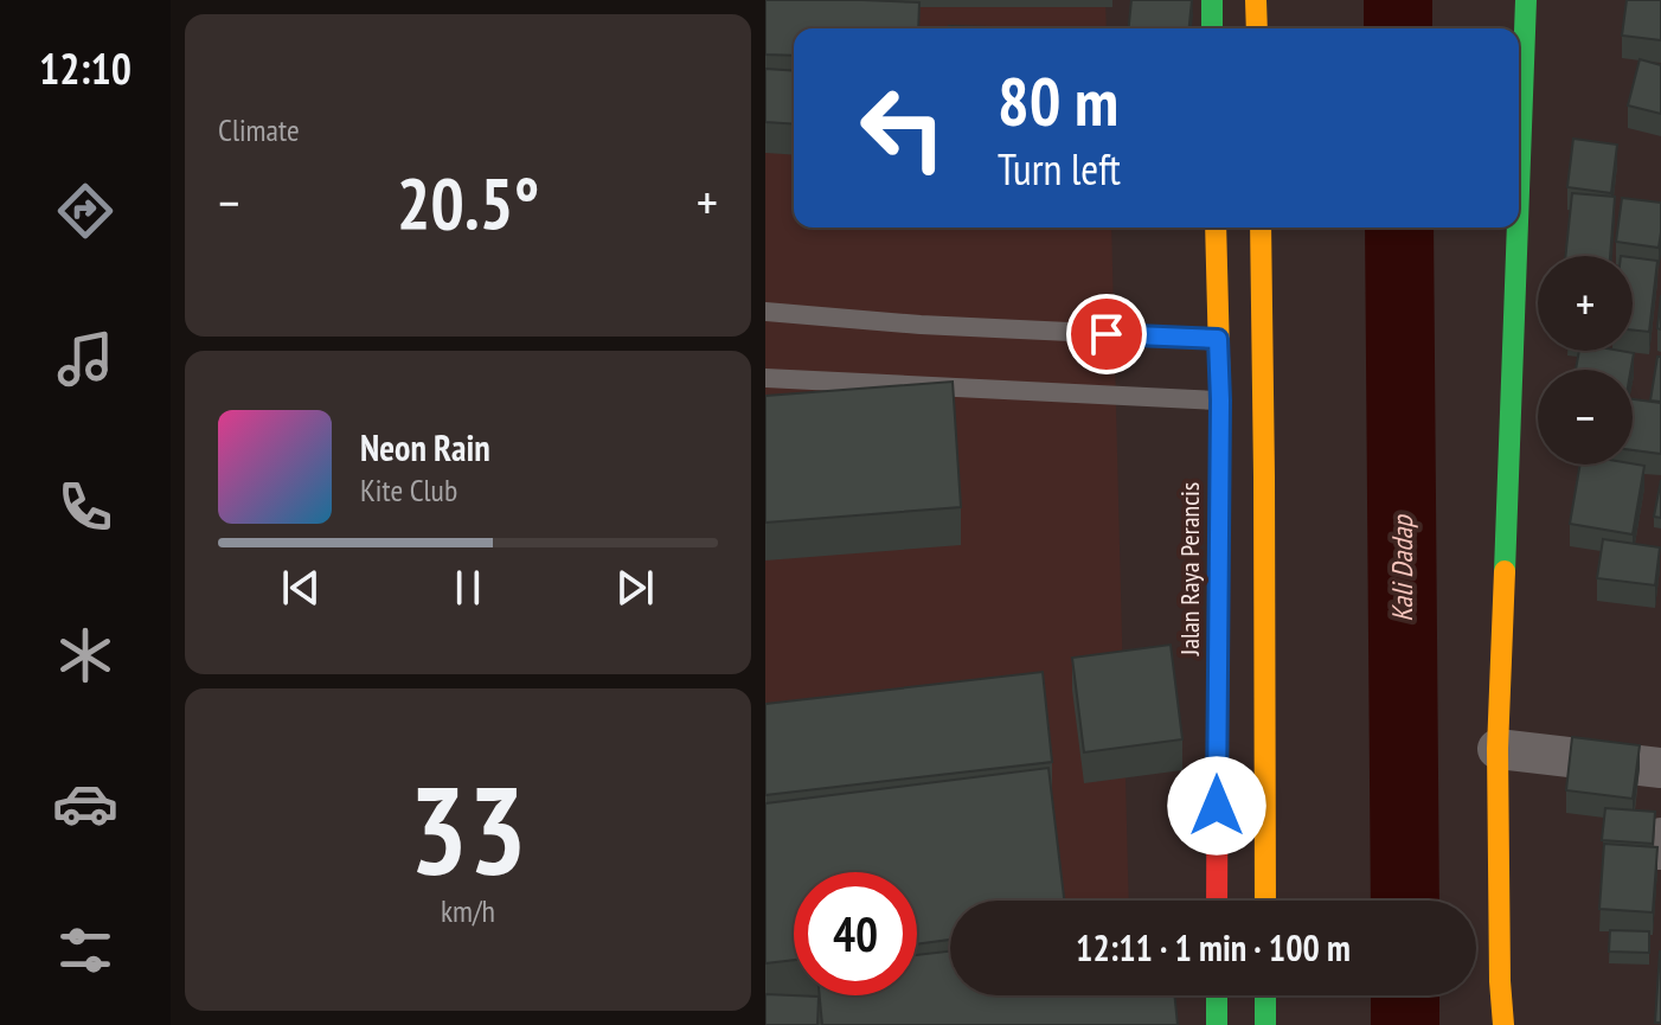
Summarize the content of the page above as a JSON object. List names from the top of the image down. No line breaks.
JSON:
{"streets":{"street":["Jalan Raya Perancis"]},"water":["Kali Dadap"],"page":{"tabs":"12:10","tile":["Climate",["33","km/h"]],"turn":["80 m","Turn left"],"heat":["−","20.5°","+"],"map_buttons":["+","−"],"song":["Neon Rain","Kite Club"],"limit":"40","trip":"12:11 · 1 min · 100 m"}}
